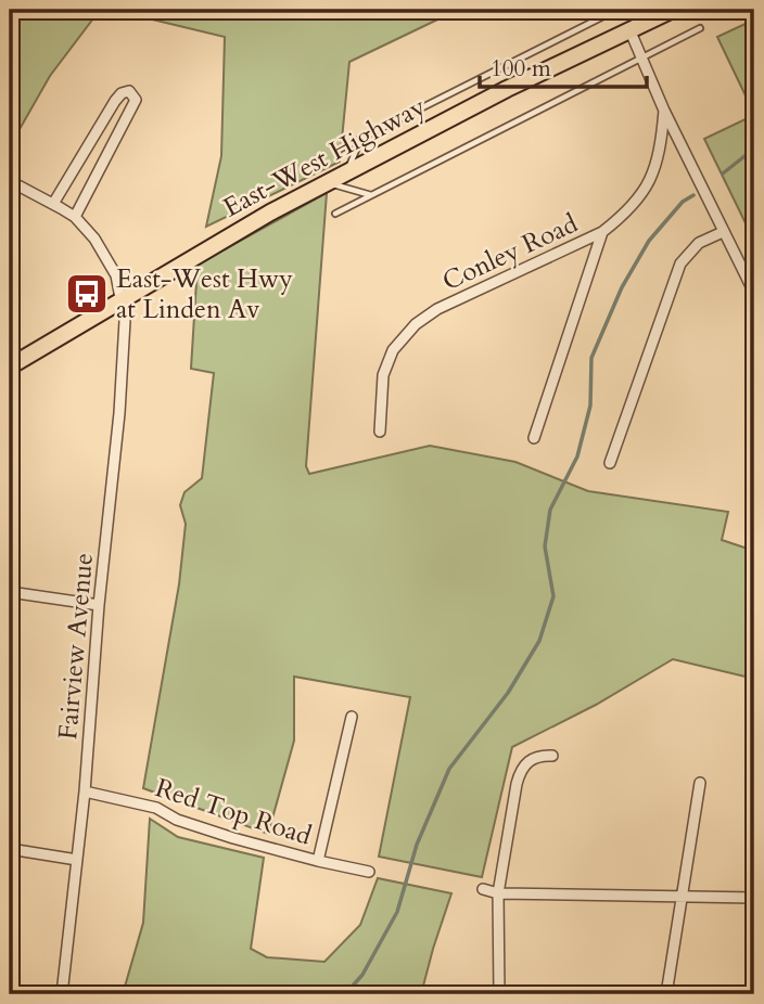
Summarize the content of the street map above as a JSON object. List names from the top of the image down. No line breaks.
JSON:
{"streets":{"main road":["East-West Highway"],"street":["Conley Road","Fairview Avenue","Red Top Road"]},"crossings":[["East-West Highway","Fairview Avenue"],["Fairview Avenue","Red Top Road"]],"places":{"bus stop":["East-West Hwy at Linden Av"]},"scale_bar":"100 m"}
